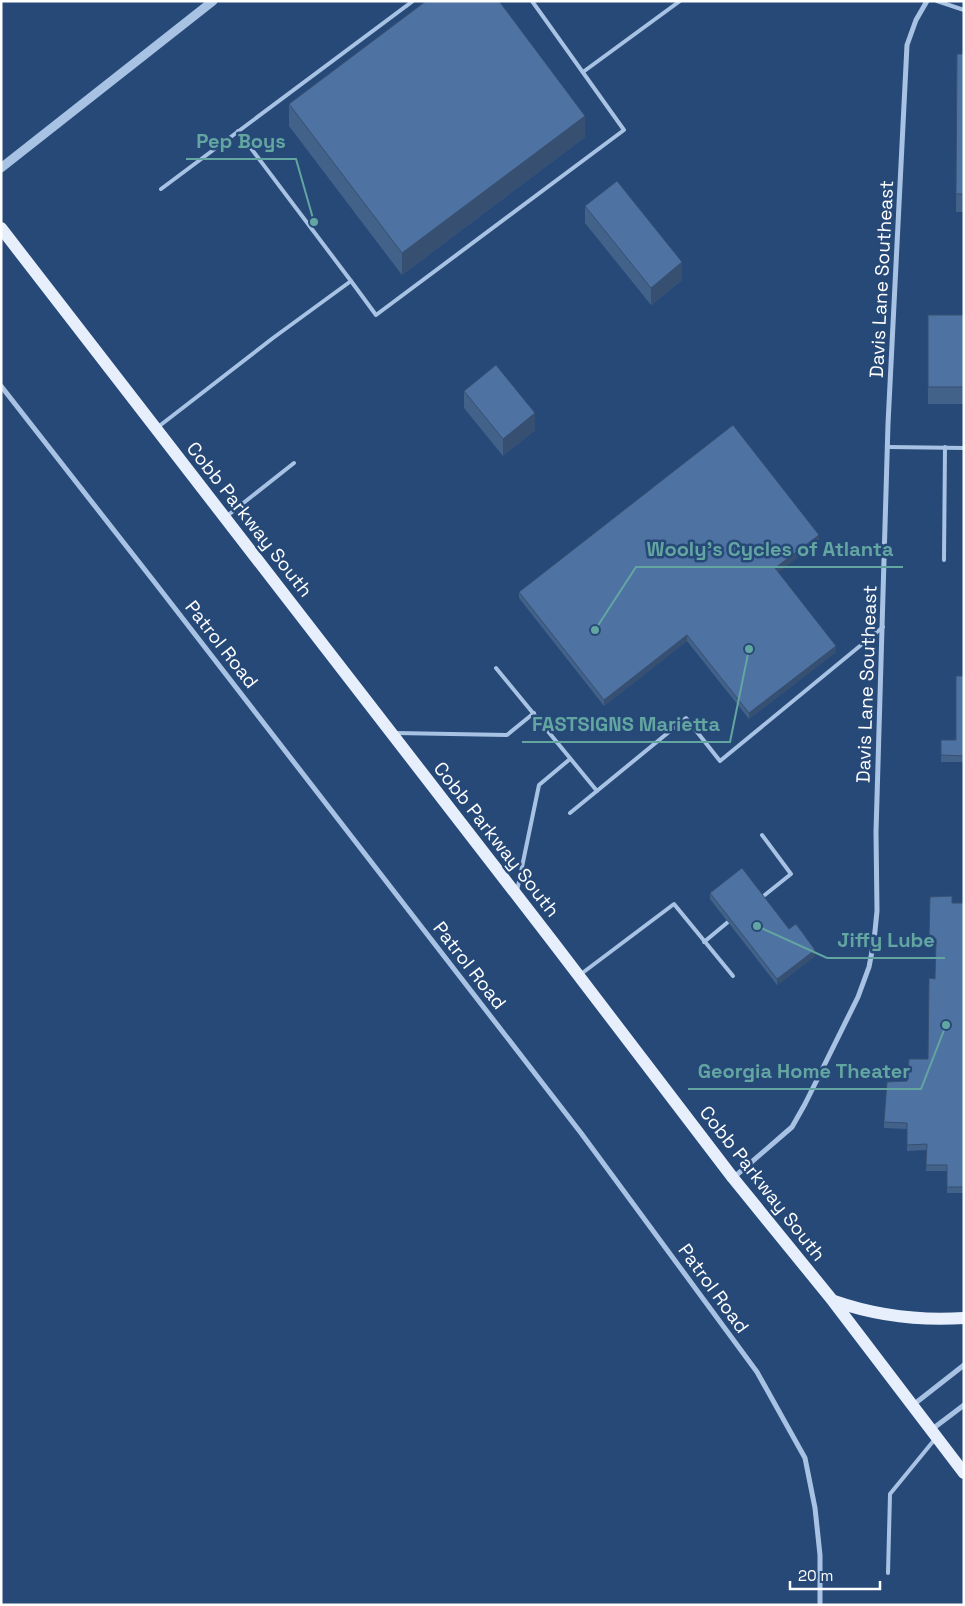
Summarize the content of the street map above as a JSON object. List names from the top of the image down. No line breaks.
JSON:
{"streets":{"main road":["Cobb Parkway South"],"street":["Davis Lane Southeast","Patrol Road"]},"crossings":[["Davis Lane Southeast","Cobb Parkway South"]],"places":["Pep Boys","Wooly's Cycles of Atlanta","FASTSIGNS Marietta","Jiffy Lube","Georgia Home Theater"],"scale_bar":"20 m"}
